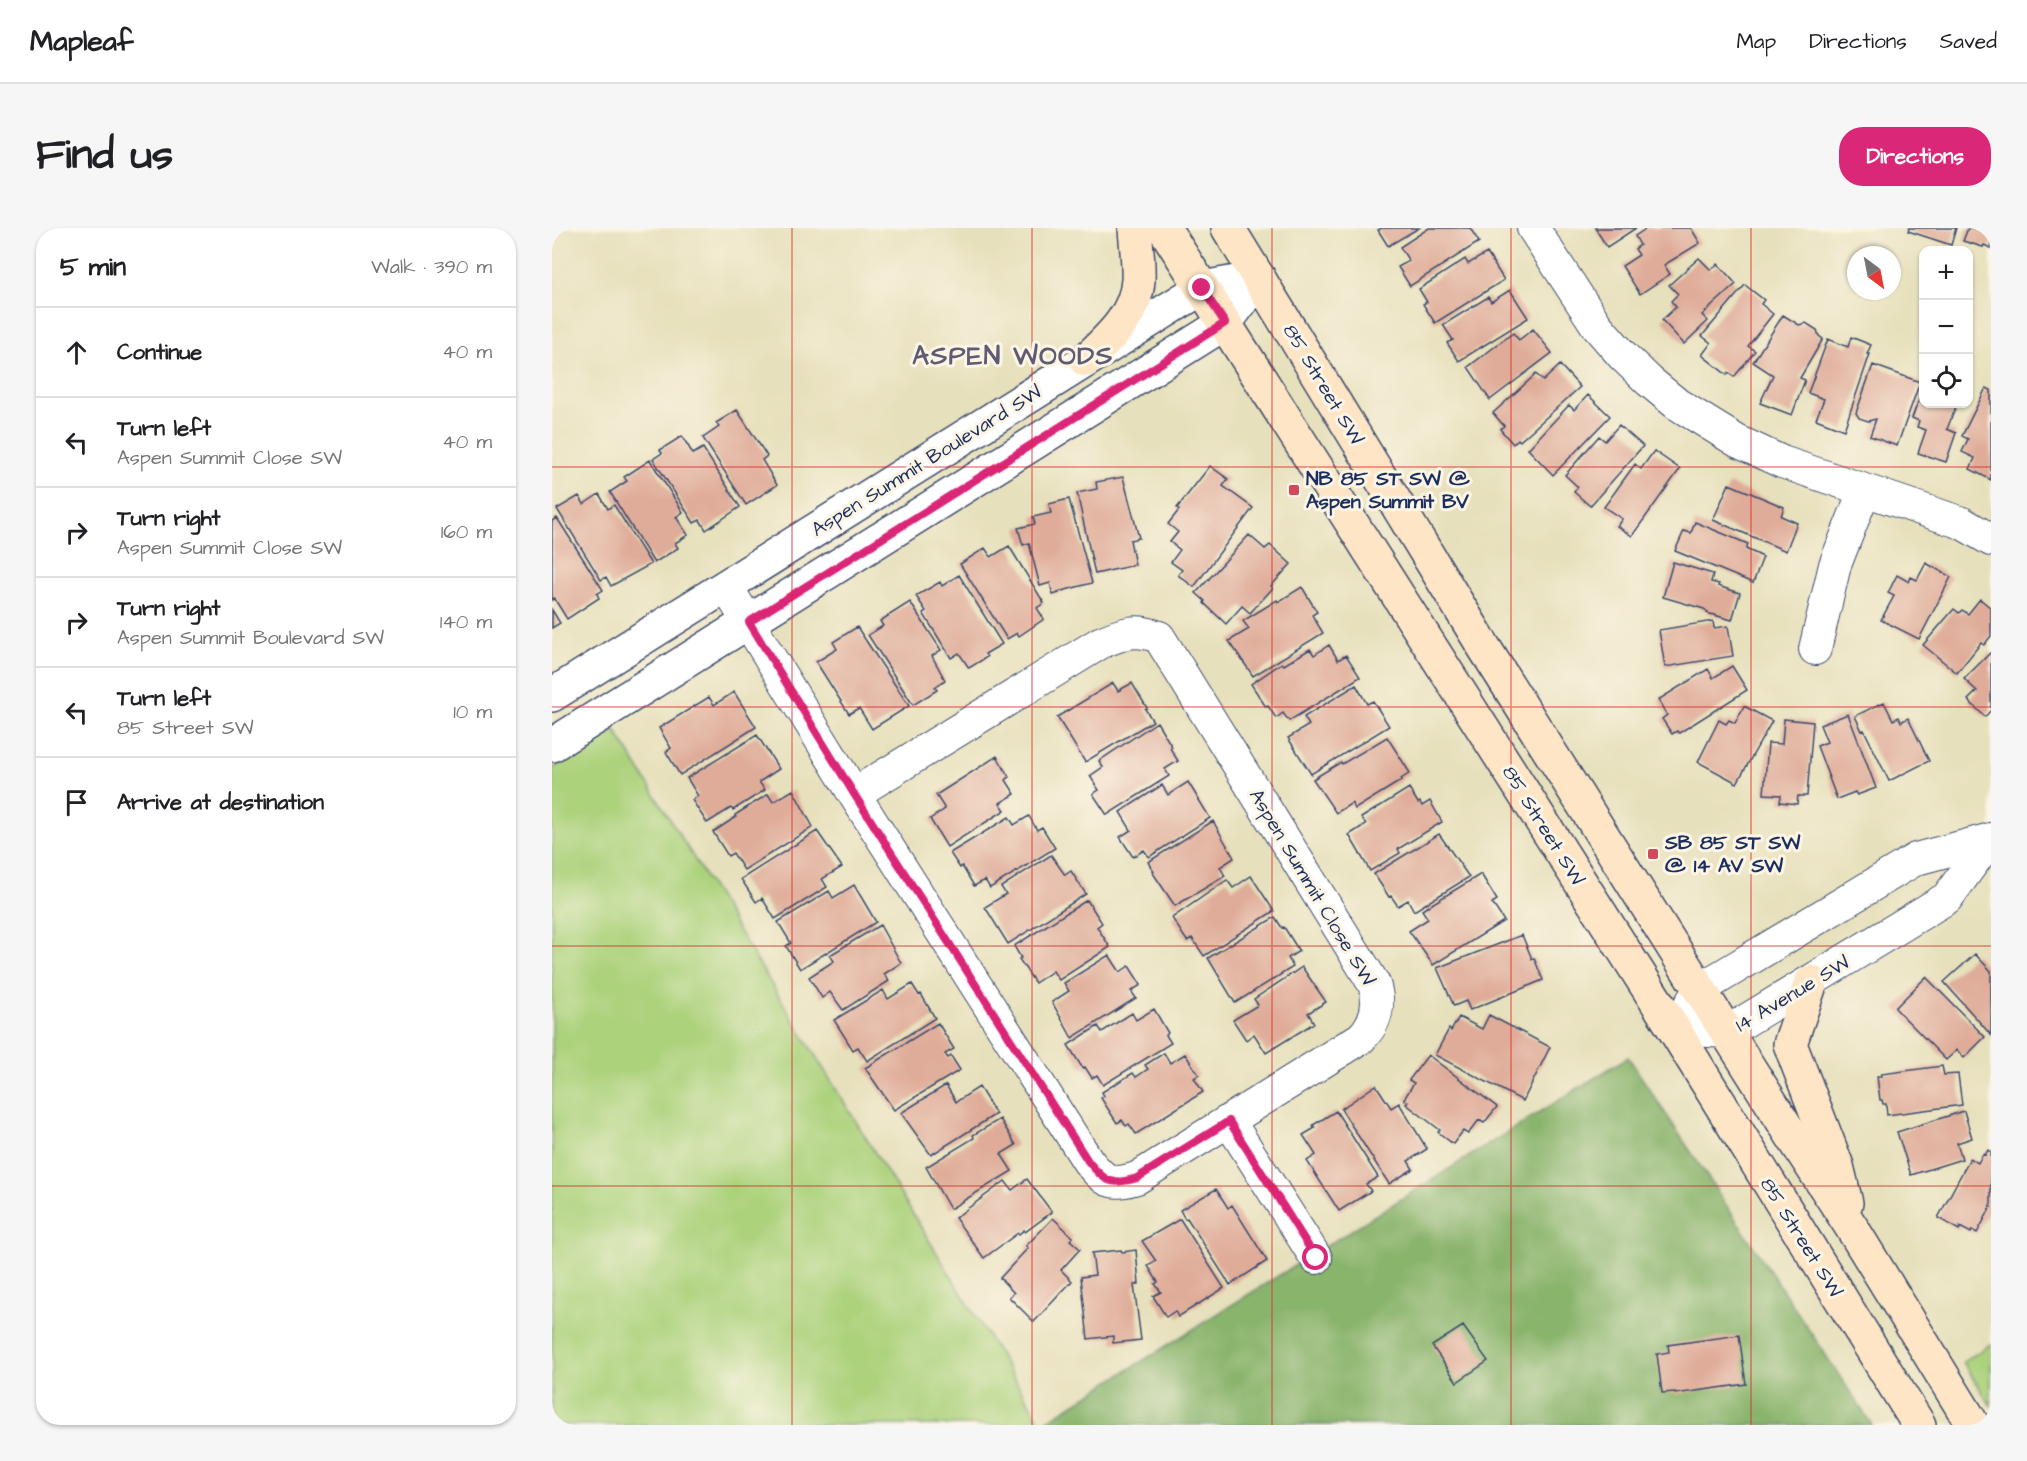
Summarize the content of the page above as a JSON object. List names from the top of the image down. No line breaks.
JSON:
{"streets":{"main road":["85 Street SW"],"street":["Aspen Summit Boulevard SW","Aspen Summit Close SW","14 Avenue SW"]},"crossings":[["85 Street SW","Aspen Summit Boulevard SW"],["85 Street SW","14 Avenue SW"],["Aspen Summit Boulevard SW","Aspen Summit Close SW"]],"districts":["ASPEN WOODS"],"places":{"transit":["NB 85 ST SW @ Aspen Summit BV","SB 85 ST SW @ 14 AV SW"]},"north":"bottom right","page":{"header":"Mapleaf","nav":["Map","Directions","Saved"],"title":"Find us","buttons":"Directions","heading":["5 min","Walk · 390 m"],"map_buttons":["+","−"],"list":[["Continue","40 m"],["Turn left","Aspen Summit Close SW","40 m"],["Turn right","Aspen Summit Close SW","160 m"],["Turn right","Aspen Summit Boulevard SW","140 m"],["Turn left","85 Street SW","10 m"],"Arrive at destination"]}}
